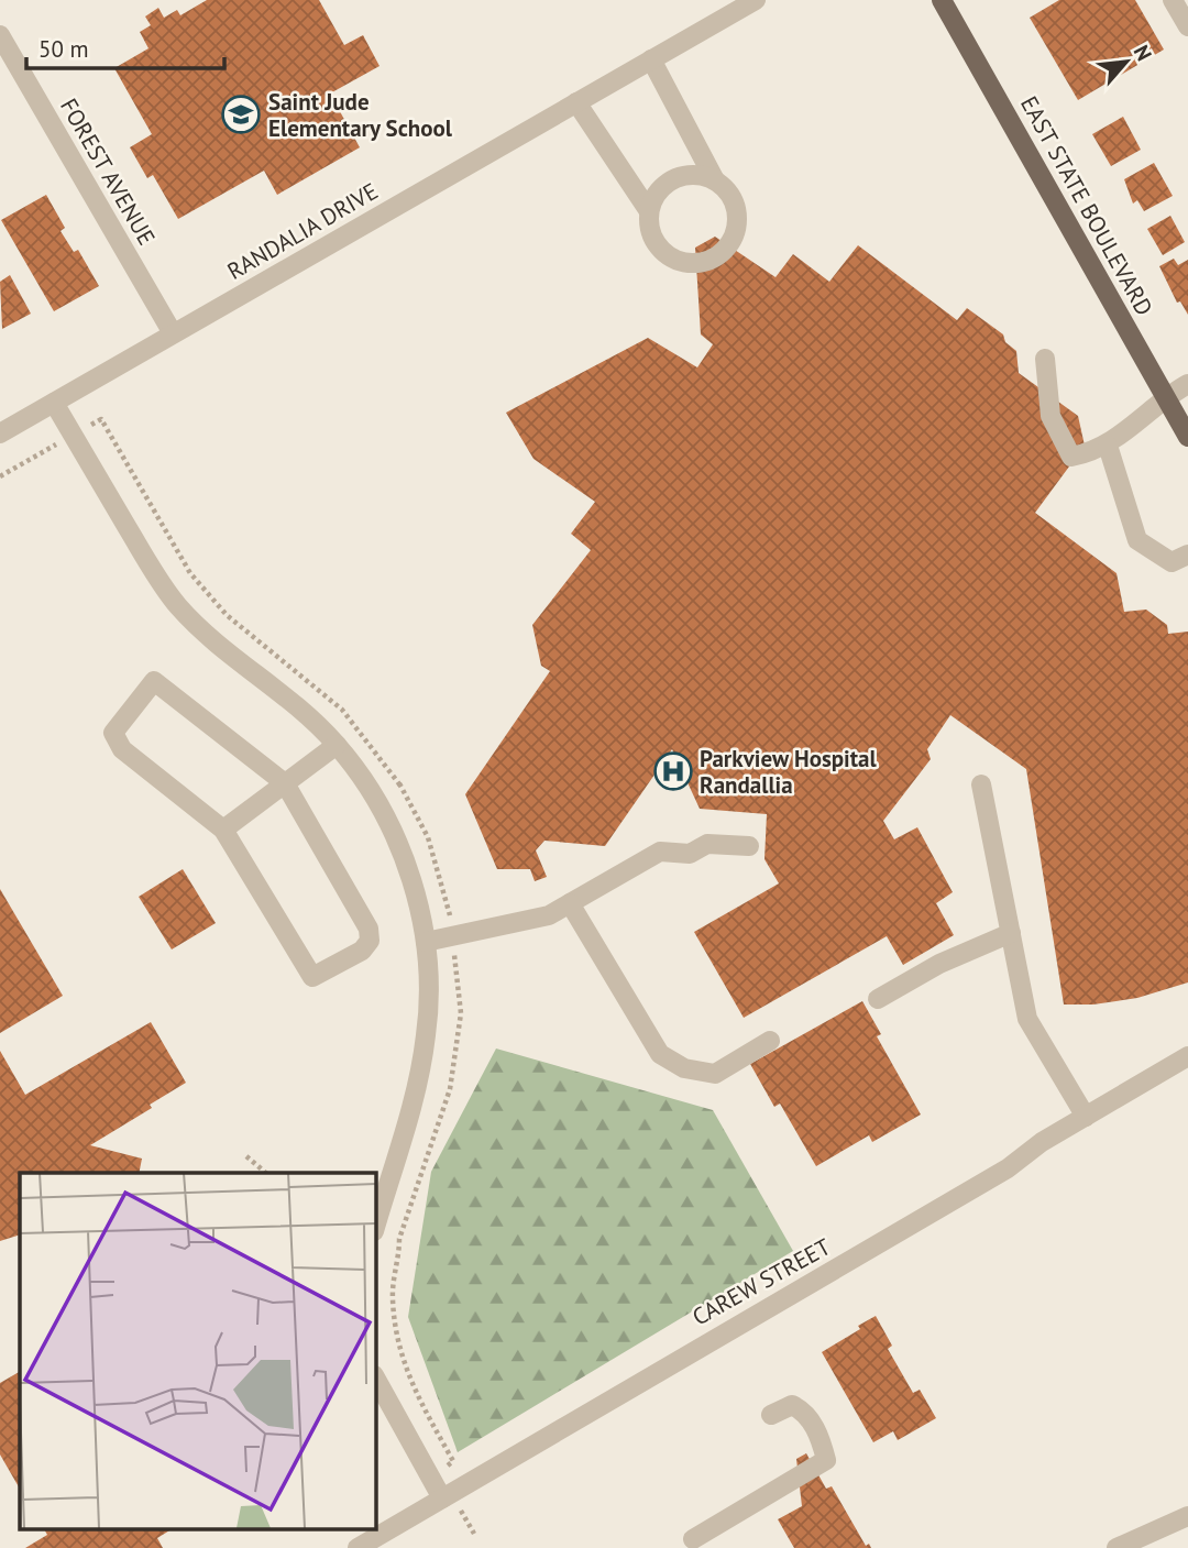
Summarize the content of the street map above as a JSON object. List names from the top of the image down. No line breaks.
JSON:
{"streets":{"main road":["EAST STATE BOULEVARD"],"street":["FOREST AVENUE","RANDALIA DRIVE","CAREW STREET"]},"crossings":[["FOREST AVENUE","RANDALIA DRIVE"]],"places":{"school or university":["Saint Jude Elementary School"],"hospital":["Parkview Hospital Randallia"]},"scale_bar":"50 m","north":"top right"}
